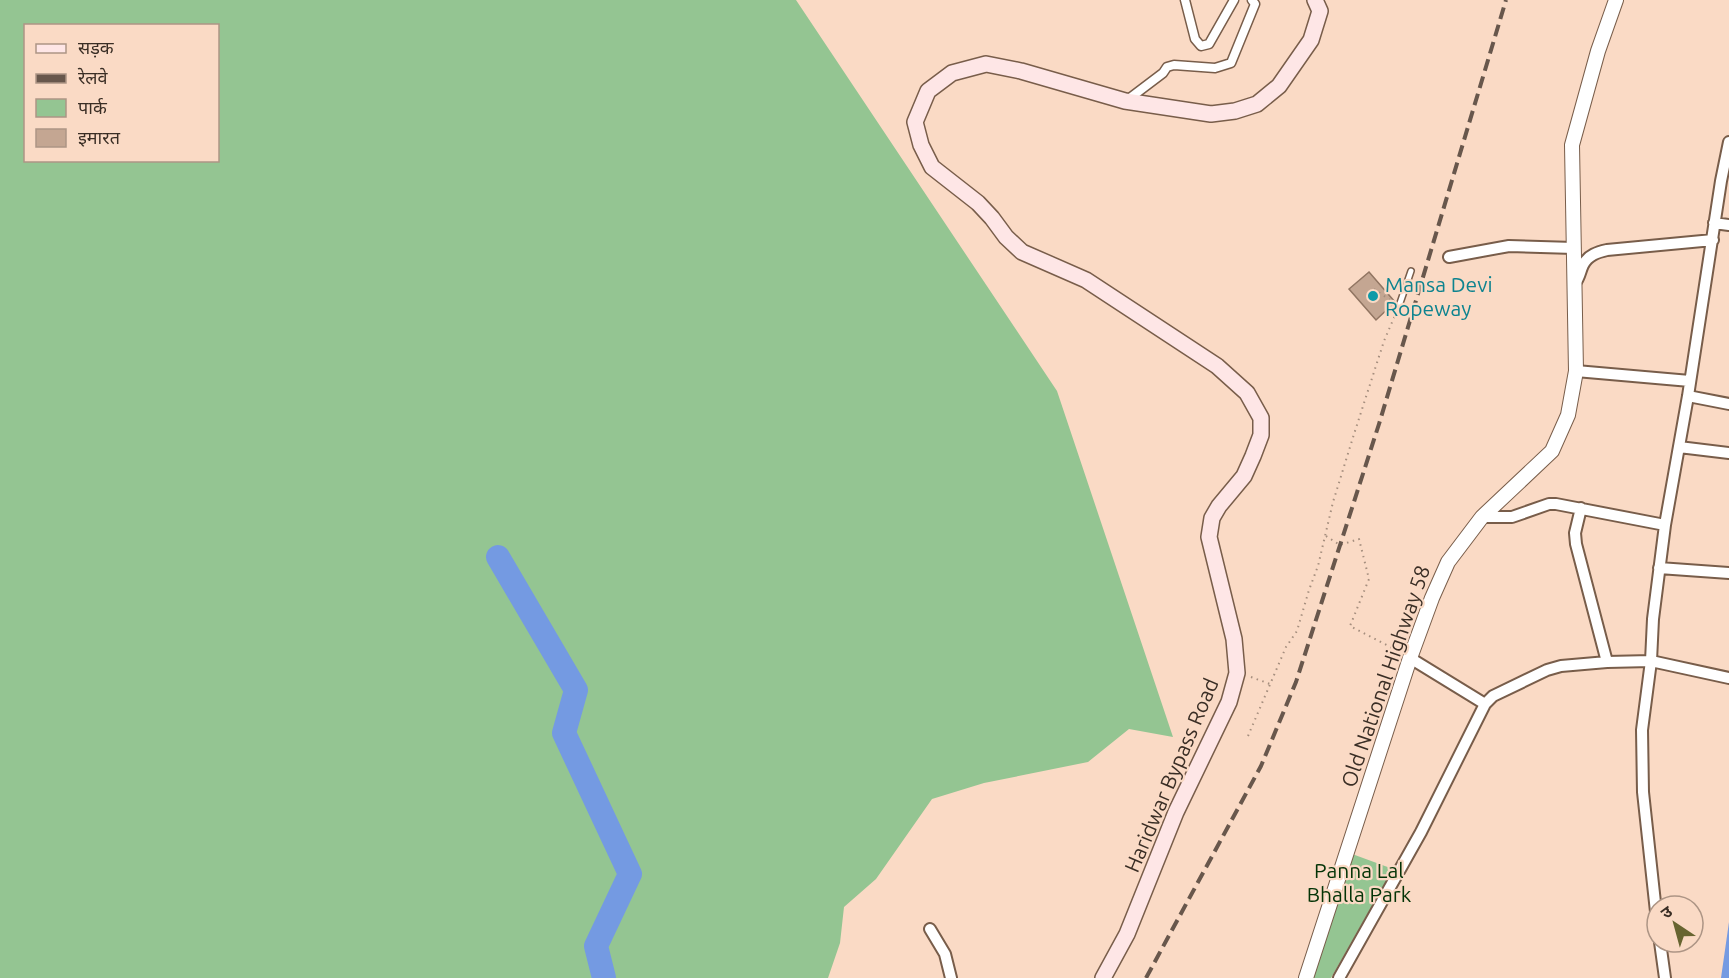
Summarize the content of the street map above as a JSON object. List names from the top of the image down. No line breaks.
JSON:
{"streets":{"main road":["Haridwar Bypass Road"],"street":["Old National Highway 58"]},"parks":["Panna Lal Bhalla Park"],"places":["Mansa Devi Ropeway"],"legend":["सड़क","रेलवे","पार्क","इमारत"],"north":"top left"}
